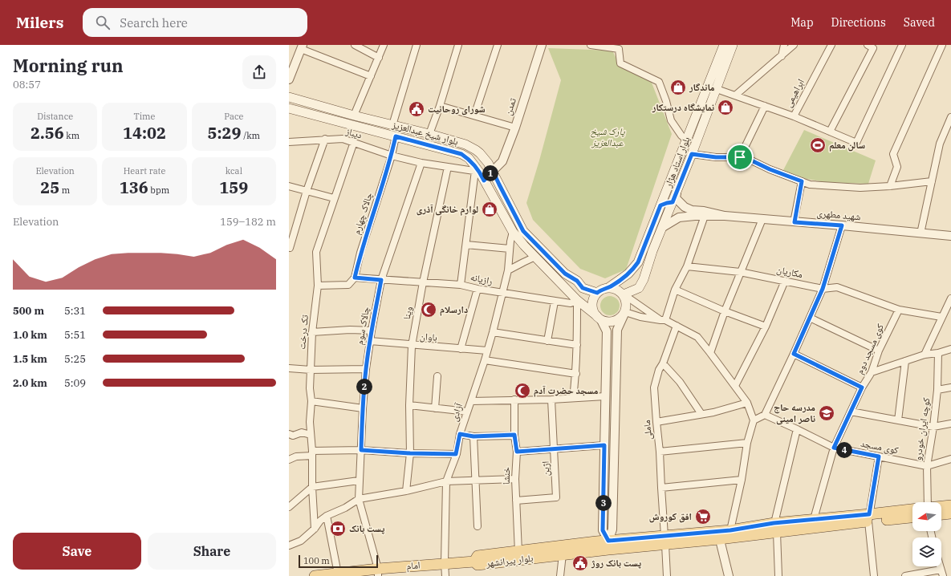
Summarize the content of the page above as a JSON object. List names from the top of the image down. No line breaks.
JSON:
{"streets":{"main road":["بلوار شیخ عبدالعزیز","بلوار استاد هژار","بلوار پیرانشهر","امام"],"street":["ابراهیمی","تمدن","دیباز","چالاک چهارم","شهید مطهری","مکاریان","رازیانه","وینا","چالاک سوم","تک درخت","باوان","کوی مسجد دوم","آزادی","کوچه ایران خودرو","ماملی","کوی مسجد","اژین","خنشا"]},"crossings":[["تمدن","بلوار شیخ عبدالعزیز"],["دیباز","چالاک چهارم"],["دیباز","چالاک سوم"],["دیباز","تک درخت"],["بلوار شیخ عبدالعزیز","بلوار استاد هژار"],["بلوار شیخ عبدالعزیز","رازیانه"],["بلوار شیخ عبدالعزیز","آزادی"],["چالاک چهارم","رازیانه"],["مکاریان","کوی مسجد دوم"],["رازیانه","وینا"],["رازیانه","چالاک سوم"],["رازیانه","آزادی"],["وینا","باوان"],["چالاک سوم","باوان"],["چالاک سوم","امام"],["باوان","آزادی"],["کوی مسجد دوم","کوی مسجد"],["کوی مسجد دوم","بلوار پیرانشهر"],["آزادی","امام"],["کوچه ایران خودرو","کوی مسجد"],["ماملی","بلوار پیرانشهر"],["اژین","خنشا"],["خنشا","بلوار پیرانشهر"],["بلوار پیرانشهر","امام"]],"parks":["پارک شیخ عبدالعزیز"],"places":{"shop":["ماندگار","نمایشگاه درستکار","لوارم خانگی آذری"],"public building":["شورای روحانیت","پست بانک روژ"],"sports":["سالن معلم"],"mosque":["دارسلام","مسجد حضرت آدم"],"school or university":["مدرسه حاج ناصر امینی"],"supermarket":["افق کوروش"],"bank":["پست بانک"]},"scale_bar":"100 m","north":"left","page":{"header":"Milers","search":"Search here","nav":["Map","Directions","Saved"],"heading":["Morning run","08:57"],"stats":[["Distance","2.56 km"],["Time","14:02"],["Pace","5:29 /km"],["Elevation","25 m"],["Heart rate","136 bpm"],["kcal","159"]],"pins":["1","2","4","3"],"chart":["Elevation","159–182 m"],"list":[{"name":"500 m","note":"5:31"},{"name":"1.0 km","note":"5:51"},{"name":"1.5 km","note":"5:25"},{"name":"2.0 km","note":"5:09"}],"buttons":["Save","Share"],"scale":"100 m"}}
